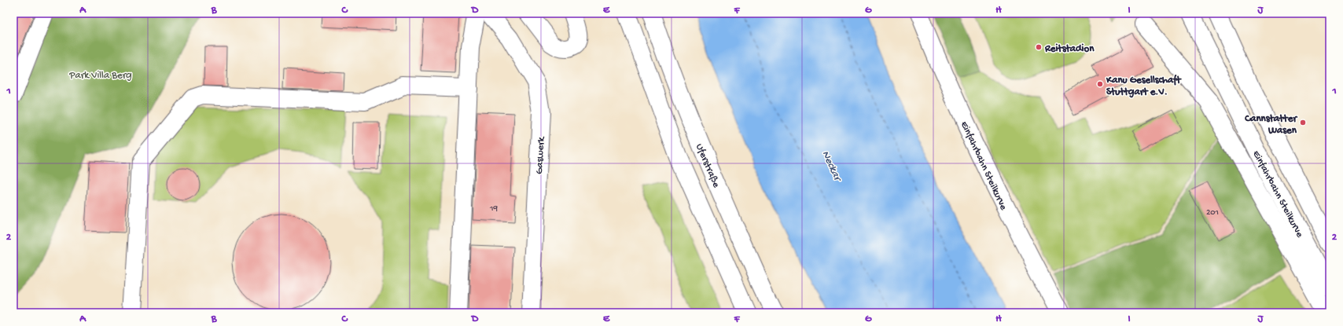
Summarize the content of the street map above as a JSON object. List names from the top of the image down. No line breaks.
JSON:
{"streets":{"main road":["Gaswerk","Uferstraße","Einfahrbahn Steilkurve"]},"water":["Neckar"],"parks":["Park Villa Berg"],"places":["Reitstadion","Kanu Gesellschaft Stuttgart e.V.","Cannstatter Wasen"],"house_numbers":["19","201"],"grid":{"columns":["A","B","C","D","E","F","G","H","I","J"],"rows":["1","2"]}}
